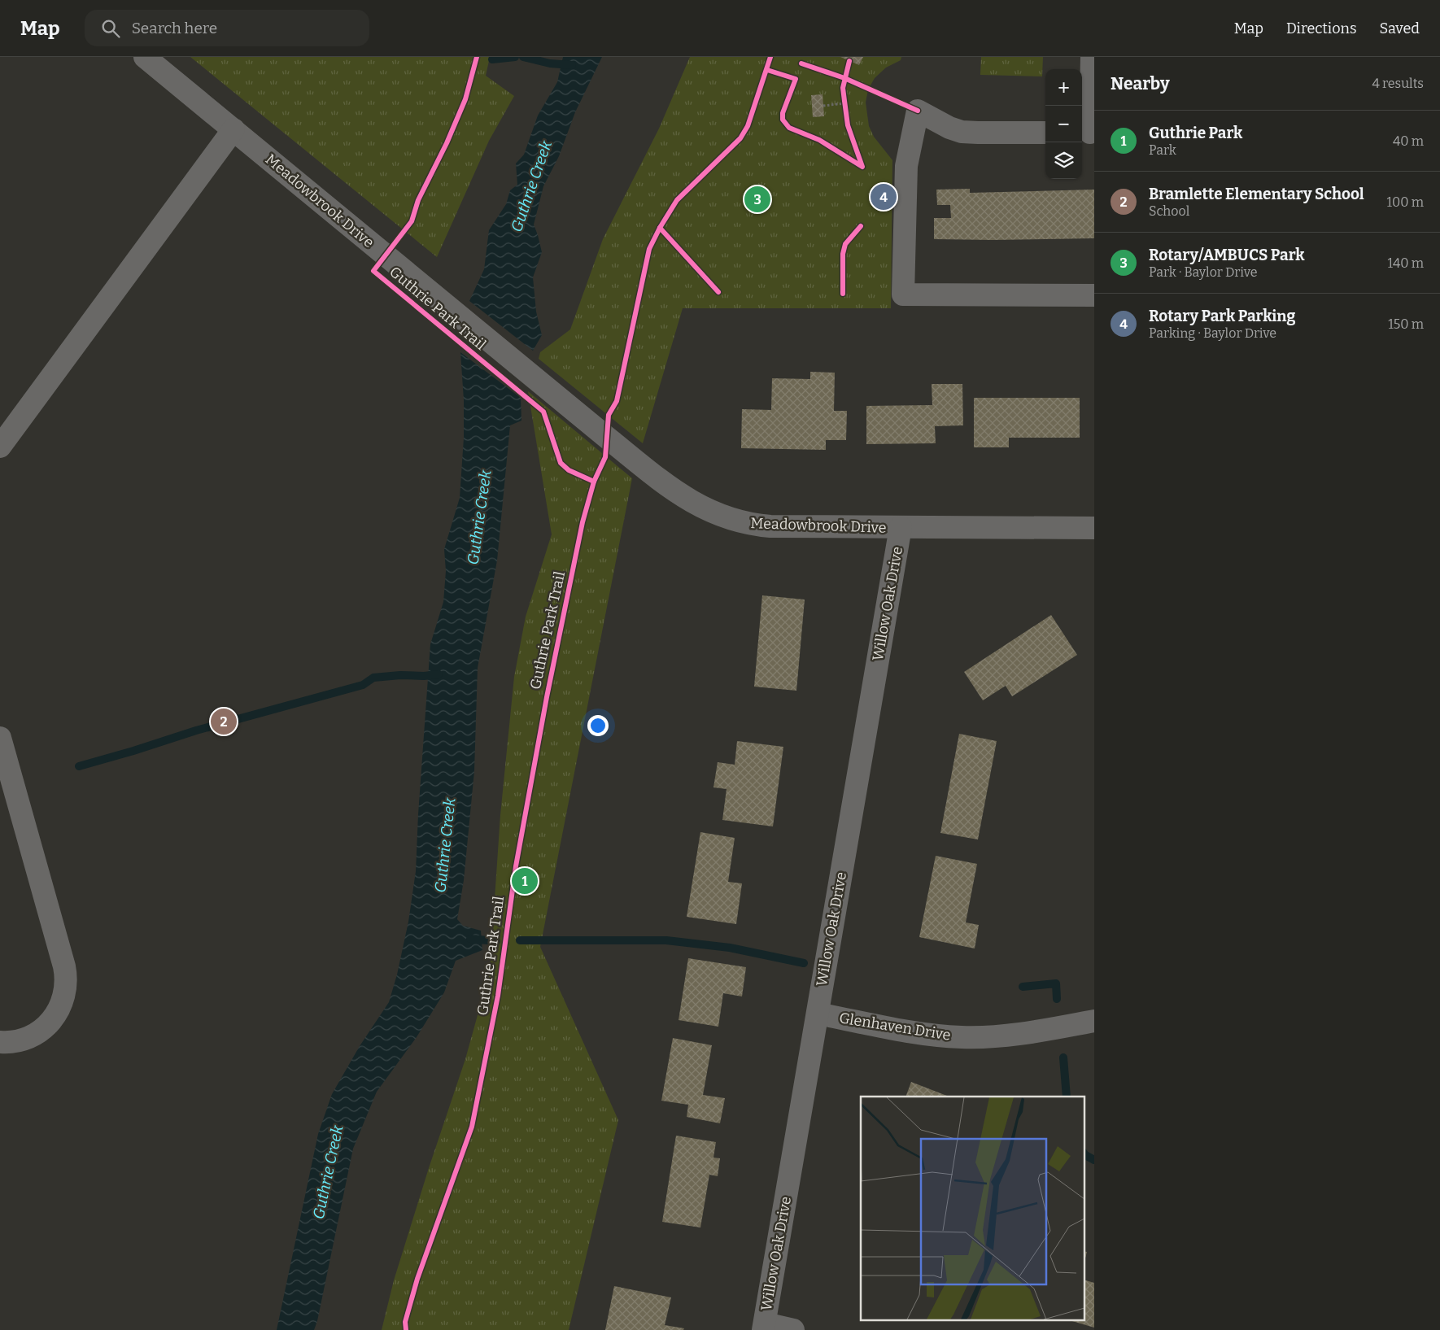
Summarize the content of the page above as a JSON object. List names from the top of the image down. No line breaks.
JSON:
{"streets":{"street":["Meadowbrook Drive","Willow Oak Drive","Glenhaven Drive"],"cycle path":["Guthrie Park Trail"]},"crossings":[["Meadowbrook Drive","Willow Oak Drive"],["Willow Oak Drive","Glenhaven Drive"]],"water":["Guthrie Creek"],"page":{"header":"Map","search":"Search here","nav":["Map","Directions","Saved"],"heading":["Nearby","4 results"],"map_buttons":["+","−"],"list":[{"mark":"1","name":"Guthrie Park","note":"Park","value":"40 m"},{"mark":"2","name":"Bramlette Elementary School","note":"School","value":"100 m"},{"mark":"3","name":"Rotary/AMBUCS Park","note":"Park · Baylor Drive","value":"140 m"},{"mark":"4","name":"Rotary Park Parking","note":"Parking · Baylor Drive","value":"150 m"}],"pins":["4","3","2","1"]}}
